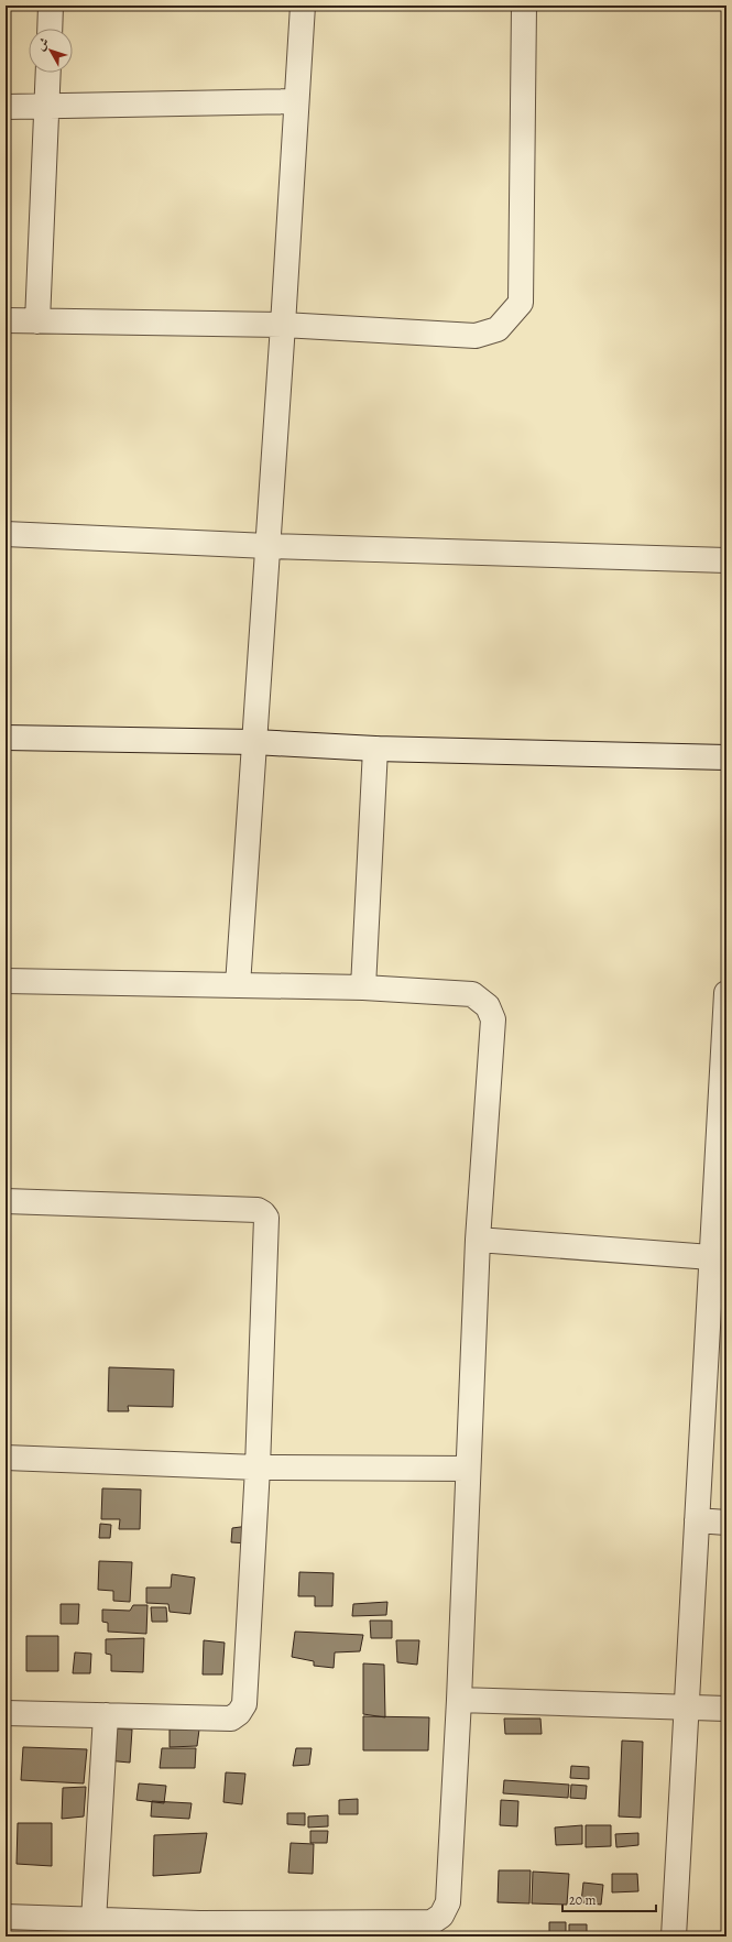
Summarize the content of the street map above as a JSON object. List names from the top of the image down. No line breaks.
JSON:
{"scale_bar":"20 m","north":"top left"}
